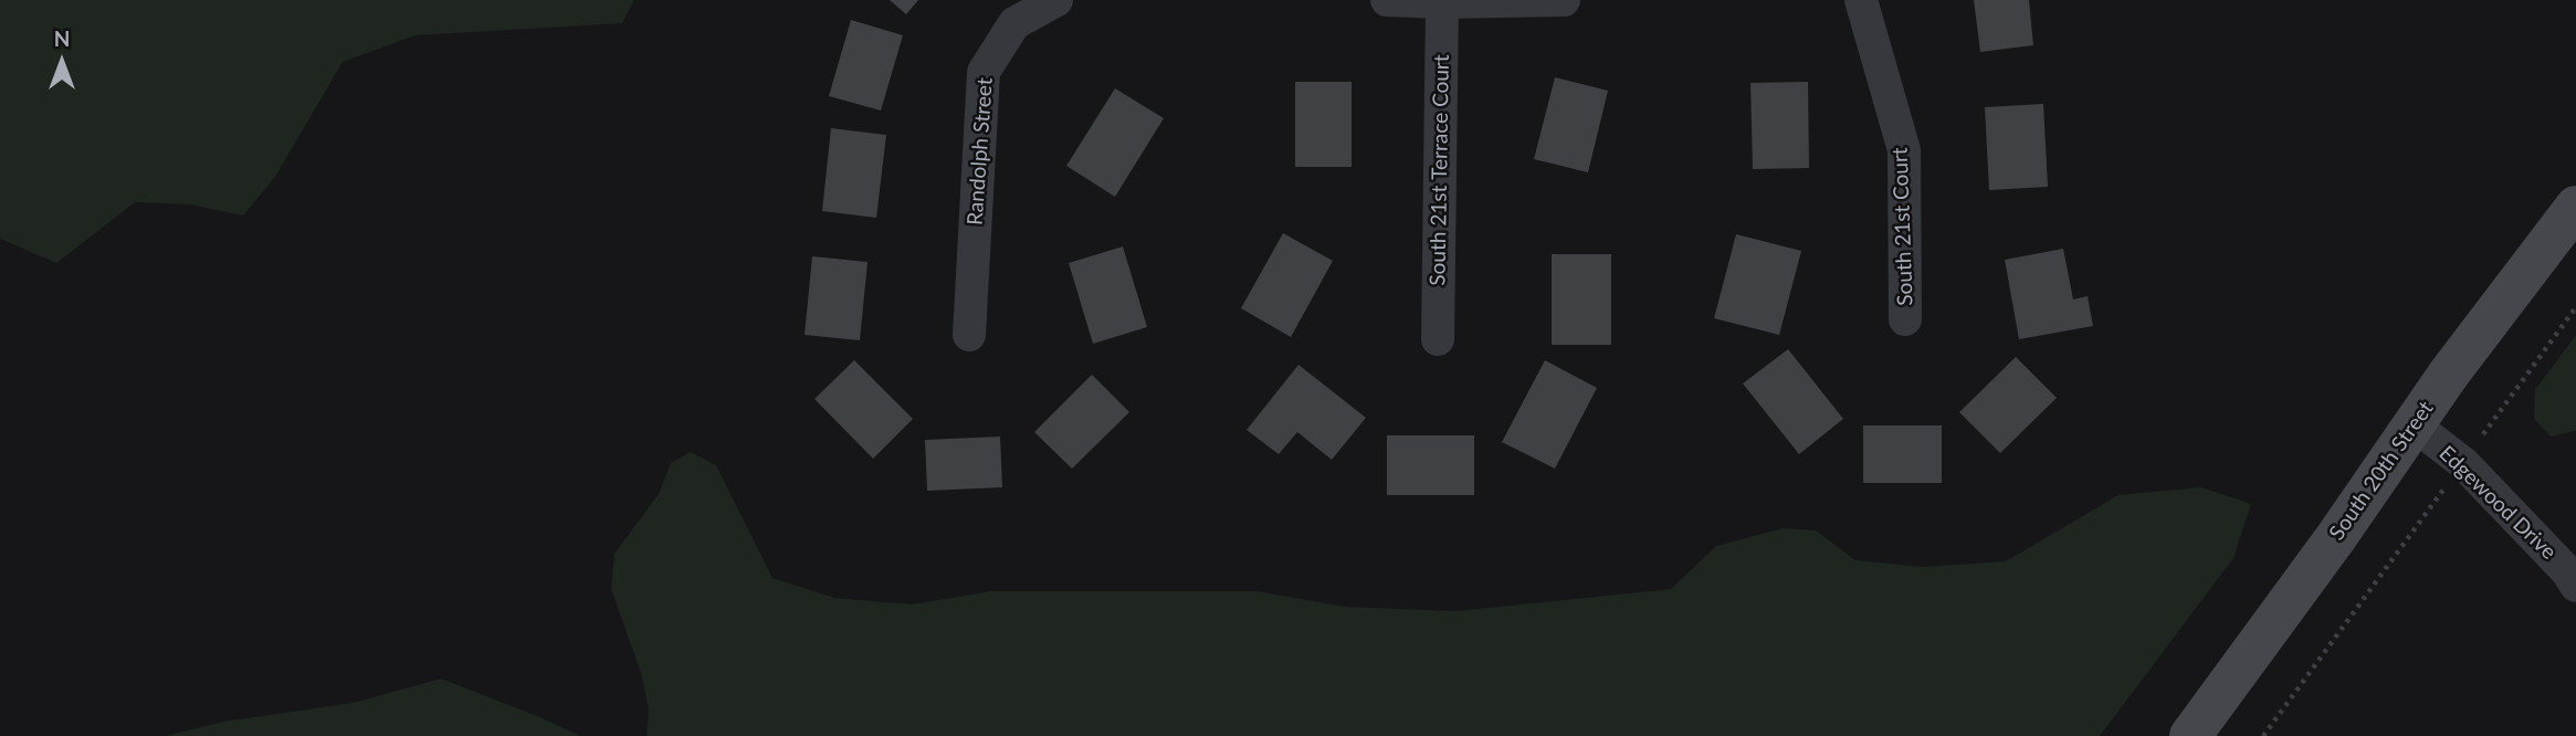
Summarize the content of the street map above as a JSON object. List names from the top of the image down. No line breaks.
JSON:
{"streets":{"main road":["South 20th Street"],"street":["Randolph Street","South 21st Terrace Court","South 21st Court","Edgewood Drive"]},"crossings":[["South 20th Street","Edgewood Drive"]],"north":"top"}
